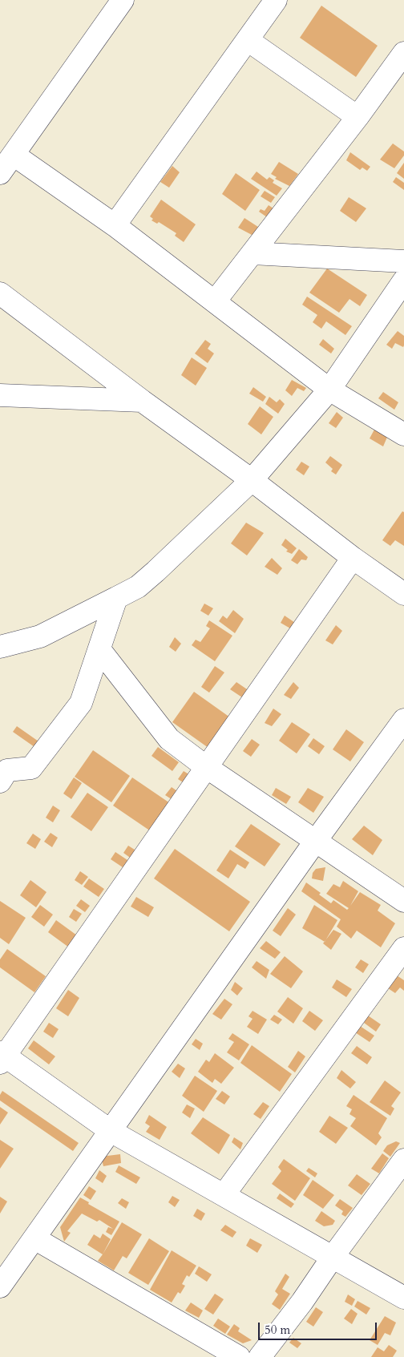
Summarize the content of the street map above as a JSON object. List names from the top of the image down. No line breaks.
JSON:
{"scale_bar":"50 m"}
